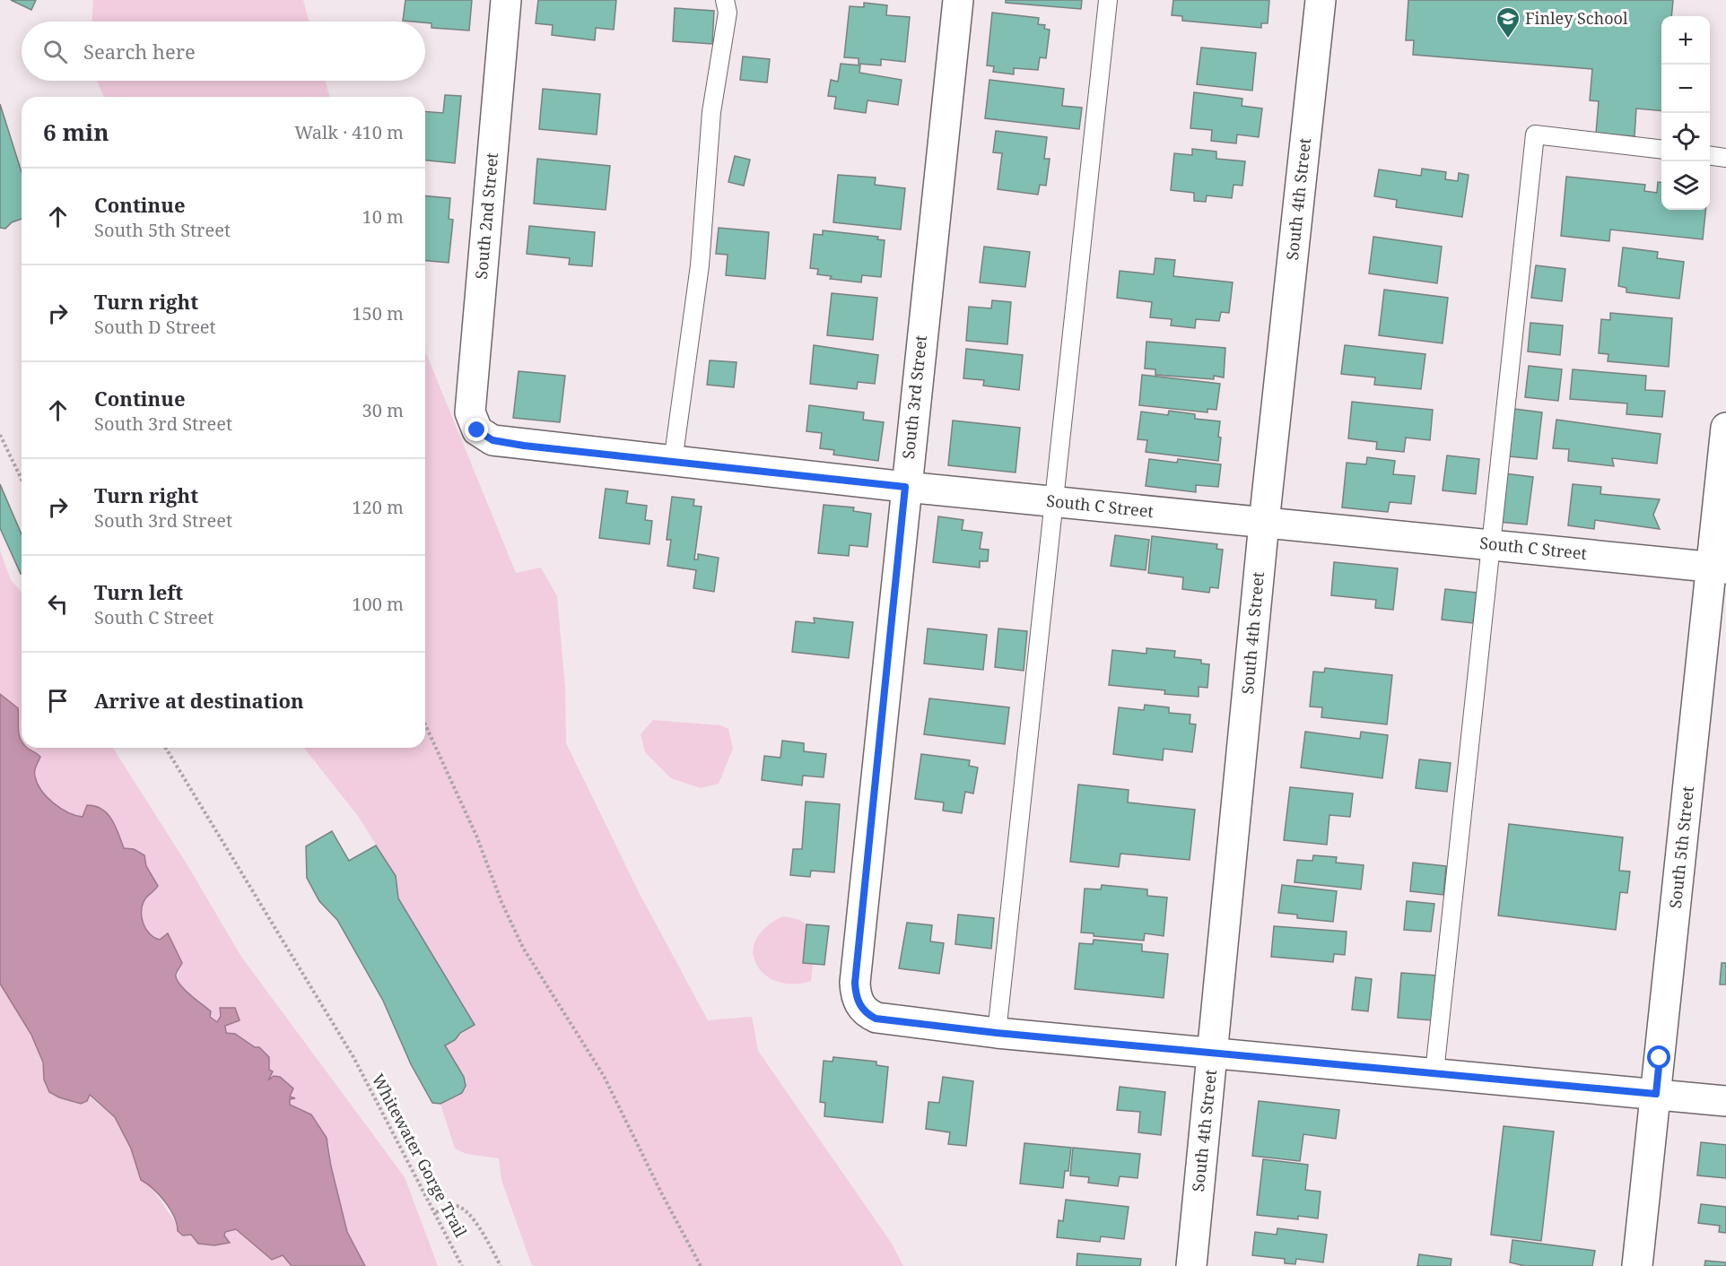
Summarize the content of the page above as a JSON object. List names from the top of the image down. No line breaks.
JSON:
{"streets":{"street":["South 4th Street","South 2nd Street","South 3rd Street","South C Street","South 5th Street"],"path":["Whitewater Gorge Trail"]},"crossings":[["South 4th Street","South 3rd Street"],["South 4th Street","South C Street"],["South 2nd Street","South C Street"],["South 3rd Street","South C Street"],["South 3rd Street","South 5th Street"],["South C Street","South 5th Street"]],"places":{"school or university":["Finley School"]},"page":{"map_buttons":["+","−"],"search":"Search here","heading":["6 min","Walk · 410 m"],"list":[["Continue","South 5th Street","10 m"],["Turn right","South D Street","150 m"],["Continue","South 3rd Street","30 m"],["Turn right","South 3rd Street","120 m"],["Turn left","South C Street","100 m"],"Arrive at destination"]}}
